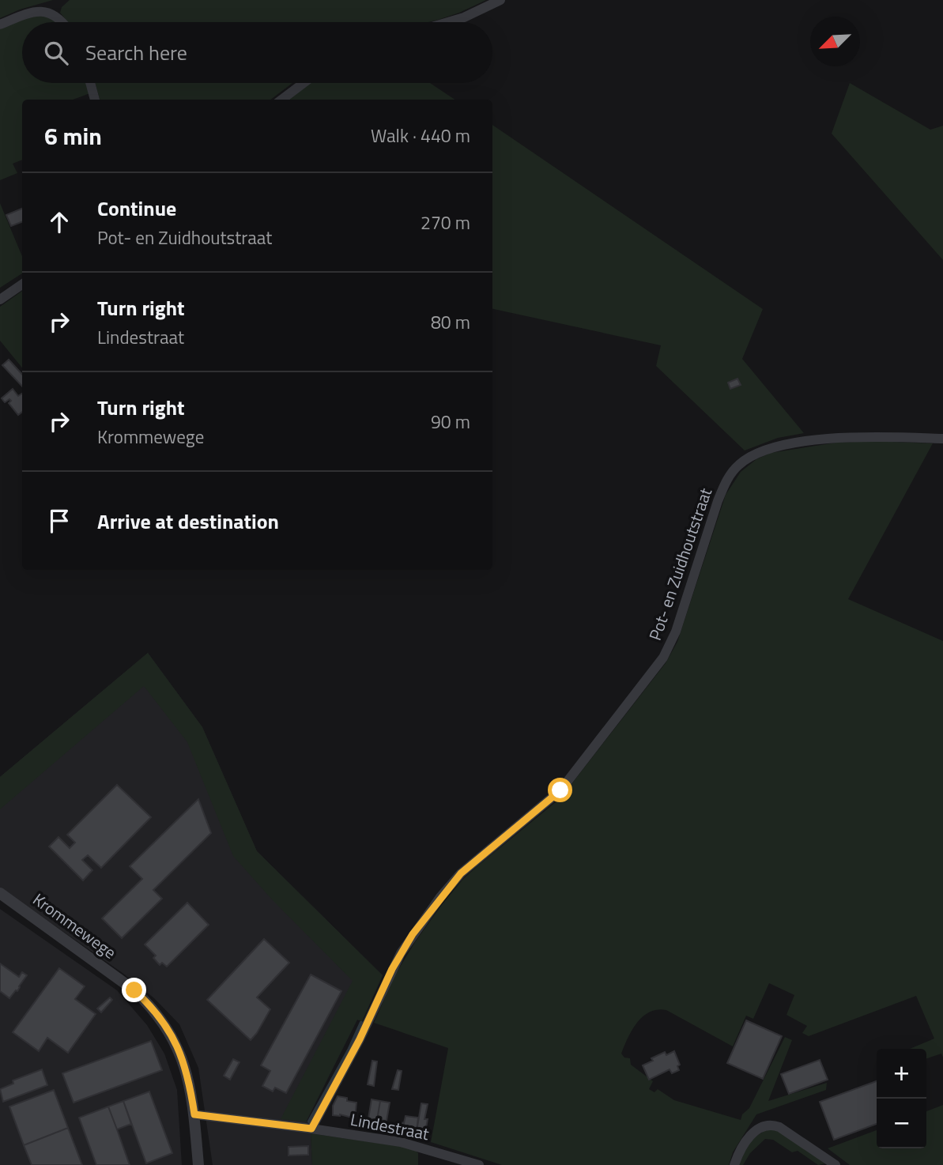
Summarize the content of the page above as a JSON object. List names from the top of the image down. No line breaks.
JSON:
{"streets":{"street":["Pot- en Zuidhoutstraat","Krommewege","Lindestraat"]},"crossings":[["Pot- en Zuidhoutstraat","Lindestraat"],["Krommewege","Lindestraat"]],"north":"bottom left","page":{"search":"Search here","heading":["6 min","Walk · 440 m"],"list":[["Continue","Pot- en Zuidhoutstraat","270 m"],["Turn right","Lindestraat","80 m"],["Turn right","Krommewege","90 m"],"Arrive at destination"],"map_buttons":["+","−"]}}
